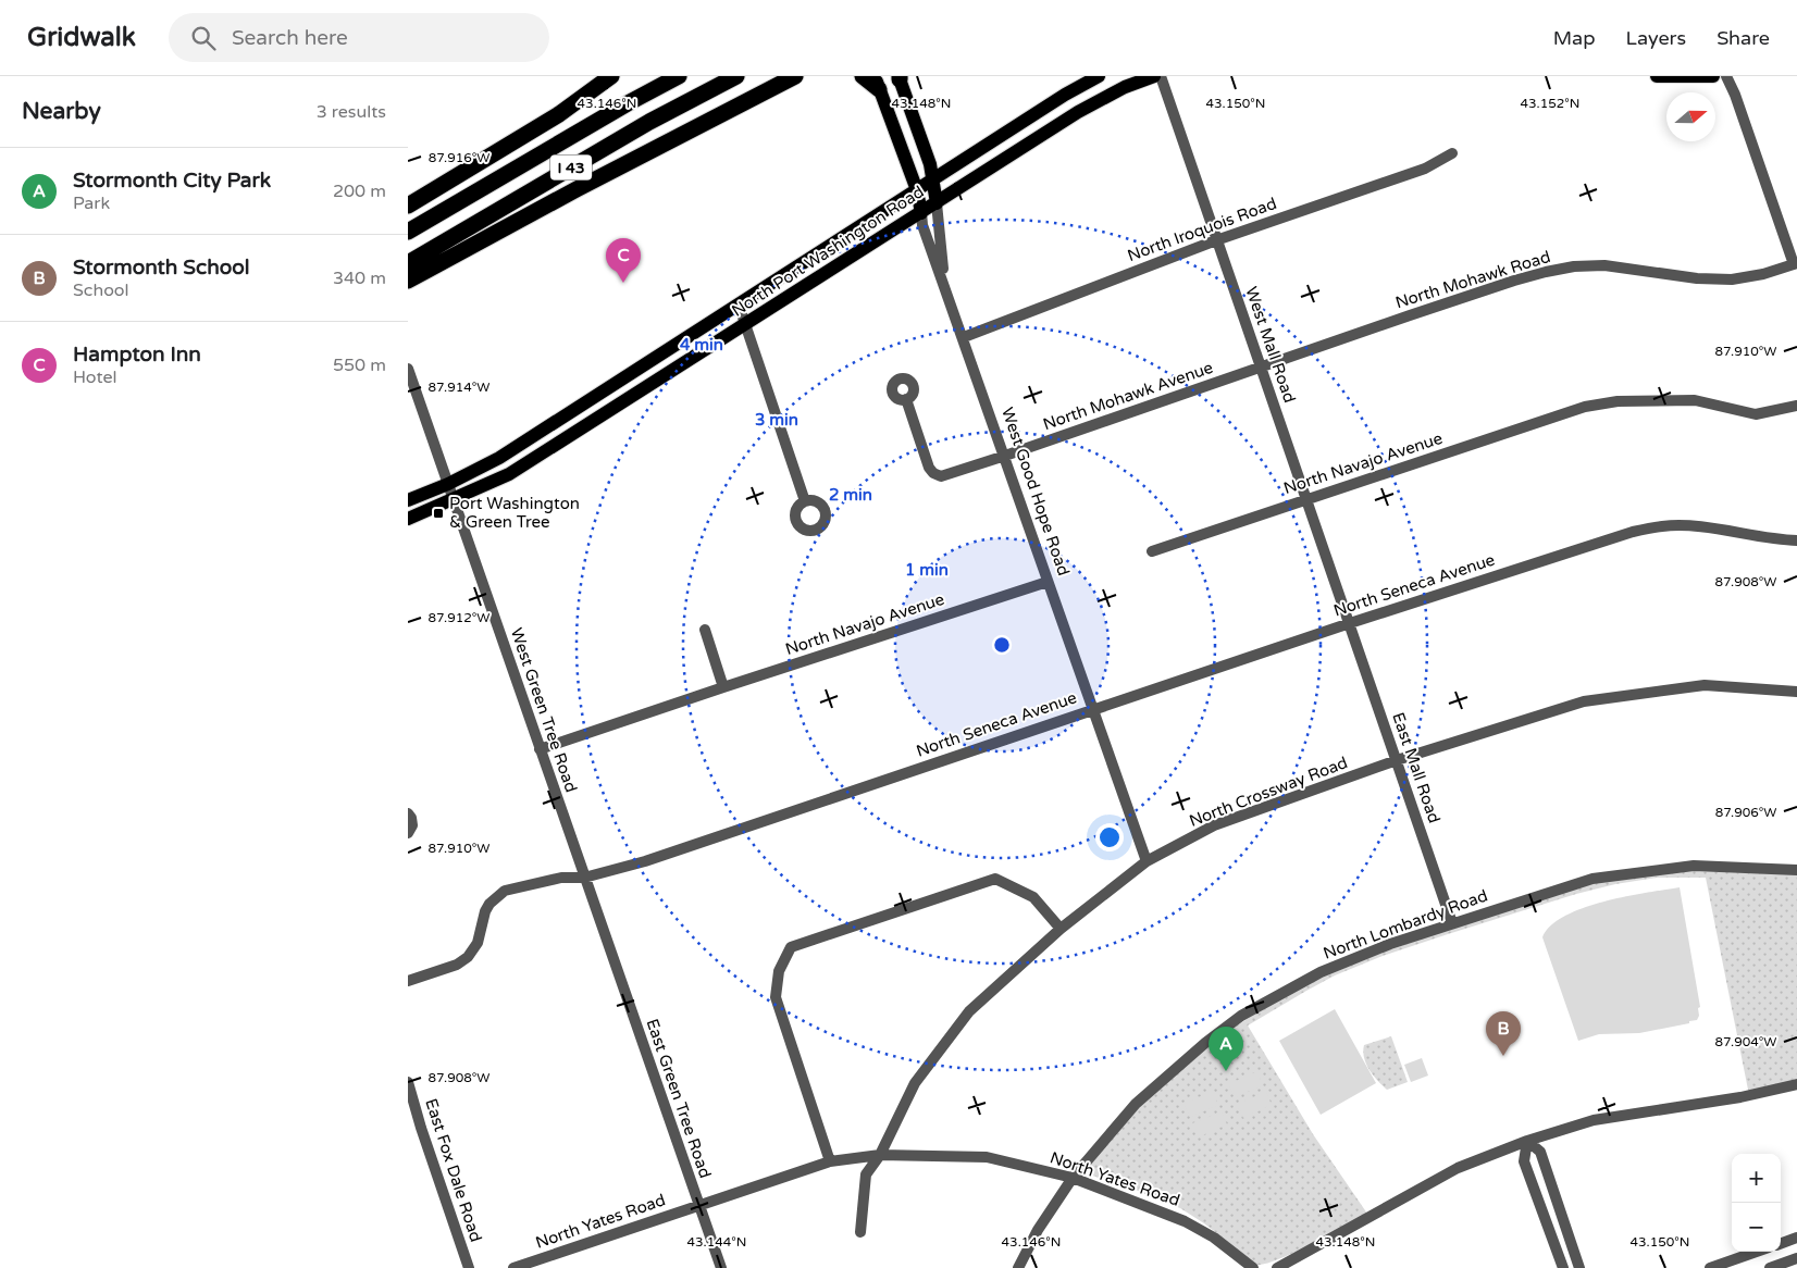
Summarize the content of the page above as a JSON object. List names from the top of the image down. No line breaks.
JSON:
{"streets":{"highway":["I 43"],"main road":["North Port Washington Road","West Good Hope Road"],"street":["North Iroquois Road","North Mohawk Road","West Mall Road","North Mohawk Avenue","North Navajo Avenue","North Seneca Avenue","West Green Tree Road","East Mall Road","North Crossway Road","North Lombardy Road","East Green Tree Road","East Fox Dale Road","North Yates Road"]},"crossings":[["North Iroquois Road","West Mall Road"],["North Iroquois Road","West Good Hope Road"],["North Port Washington Road","West Good Hope Road"],["North Port Washington Road","West Green Tree Road"],["North Mohawk Road","West Mall Road"],["North Mohawk Road","North Mohawk Avenue"],["West Mall Road","North Mohawk Avenue"],["West Mall Road","North Navajo Avenue"],["West Mall Road","North Seneca Avenue"],["West Mall Road","East Mall Road"],["North Mohawk Avenue","West Good Hope Road"],["North Navajo Avenue","West Good Hope Road"],["North Navajo Avenue","West Green Tree Road"],["West Good Hope Road","North Seneca Avenue"],["West Good Hope Road","North Crossway Road"],["North Seneca Avenue","West Green Tree Road"],["North Seneca Avenue","East Mall Road"],["North Seneca Avenue","East Green Tree Road"],["West Green Tree Road","East Green Tree Road"],["East Mall Road","North Crossway Road"],["East Mall Road","North Lombardy Road"],["North Crossway Road","North Yates Road"],["North Lombardy Road","North Yates Road"],["East Green Tree Road","North Yates Road"]],"places":{"transit":["Port Washington & Green Tree"]},"north":"right","page":{"header":"Gridwalk","search":"Search here","nav":["Map","Layers","Share"],"heading":["Nearby","3 results"],"list":[{"mark":"A","name":"Stormonth City Park","note":"Park","value":"200 m"},{"mark":"B","name":"Stormonth School","note":"School","value":"340 m"},{"mark":"C","name":"Hampton Inn","note":"Hotel","value":"550 m"}],"pins":["C","B","A"],"map_buttons":["+","−"]},"coordinates":["43.146°N","43.150°N","43.152°N","43.148°N","87.916°W","87.910°W","87.914°W","87.908°W","87.912°W","87.906°W","87.904°W","43.144°N"],"rings":["4 min","3 min","2 min","1 min"]}
